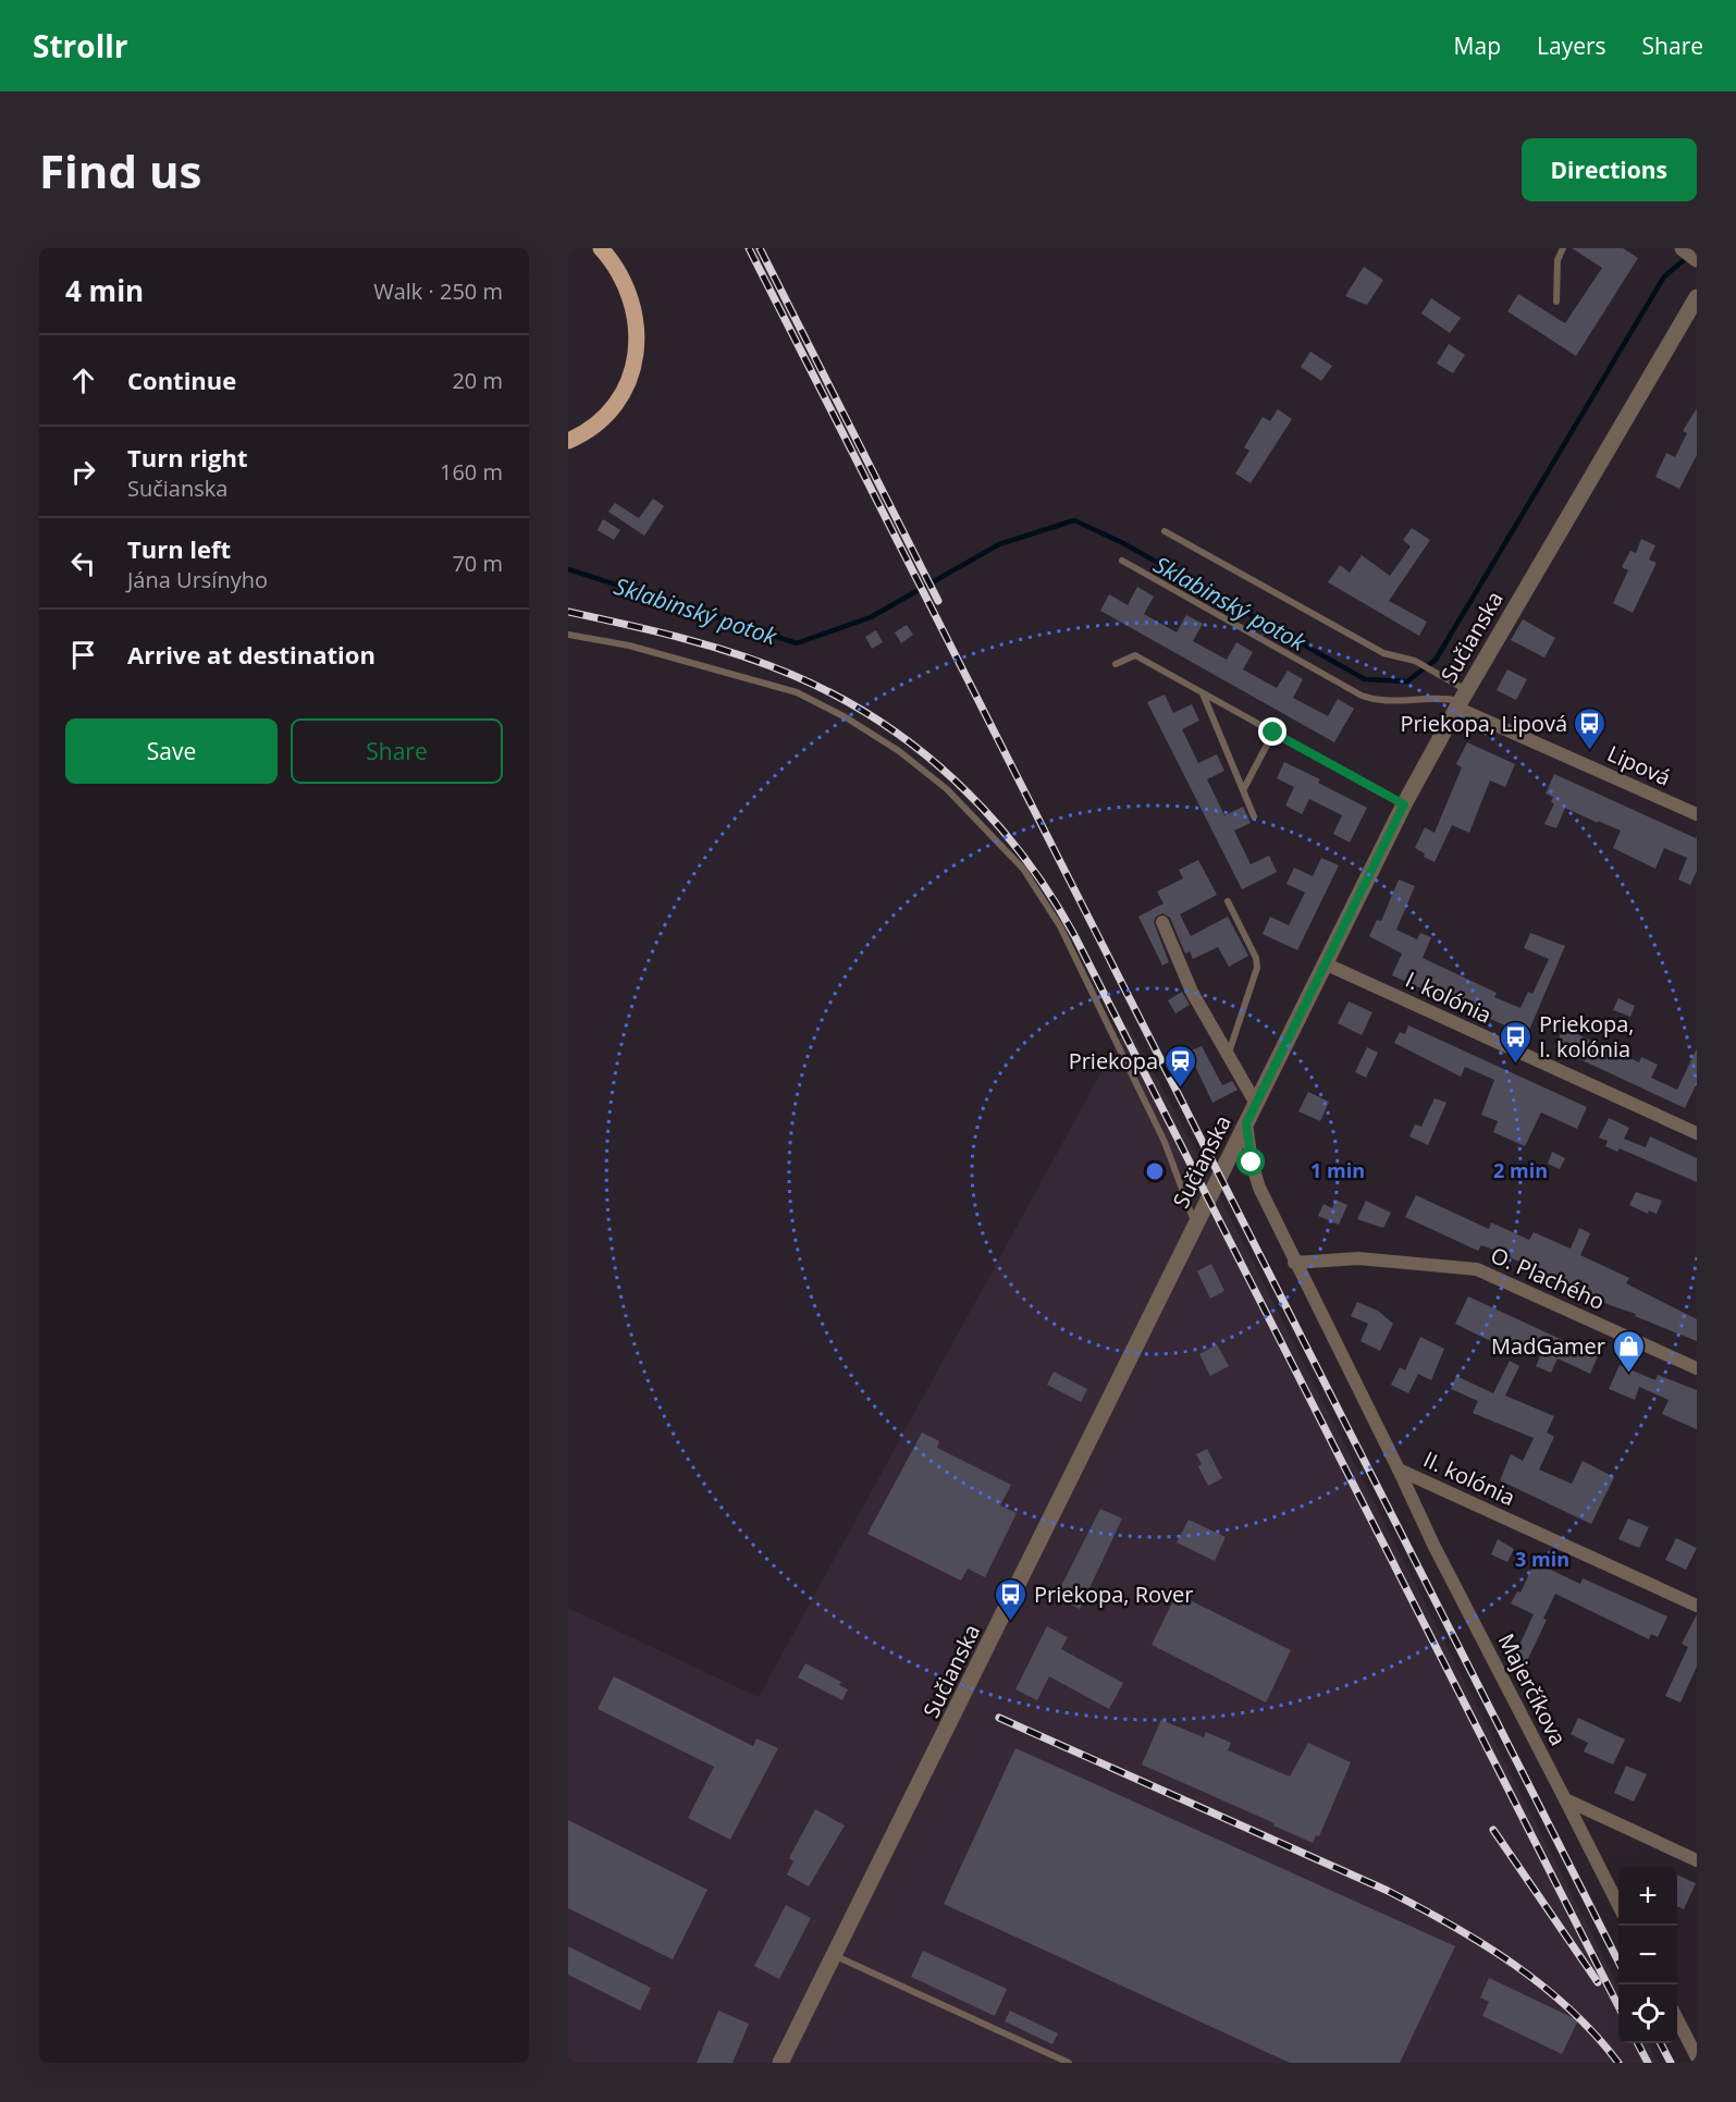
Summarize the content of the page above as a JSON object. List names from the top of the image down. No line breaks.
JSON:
{"streets":{"street":["Sučianska","Lipová","I. kolónia","O. Plachého","II. kolónia","Majerčíkova"]},"crossings":[["Sučianska","Lipová"],["Sučianska","I. kolónia"],["Sučianska","II. kolónia"],["O. Plachého","II. kolónia"],["II. kolónia","Majerčíkova"]],"water":["Sklabinský potok"],"places":{"bus stop":["Priekopa, Lipová","Priekopa, I. kolónia","Priekopa, Rover"],"station":["Priekopa"],"shop":["MadGamer"]},"page":{"header":"Strollr","nav":["Map","Layers","Share"],"buttons":["Directions",["Save","Share"]],"title":"Find us","heading":["4 min","Walk · 250 m"],"list":[["Continue","20 m"],["Turn right","Sučianska","160 m"],["Turn left","Jána Ursínyho","70 m"],"Arrive at destination"],"map_buttons":["+","−"]},"rings":["1 min","2 min","3 min"]}
